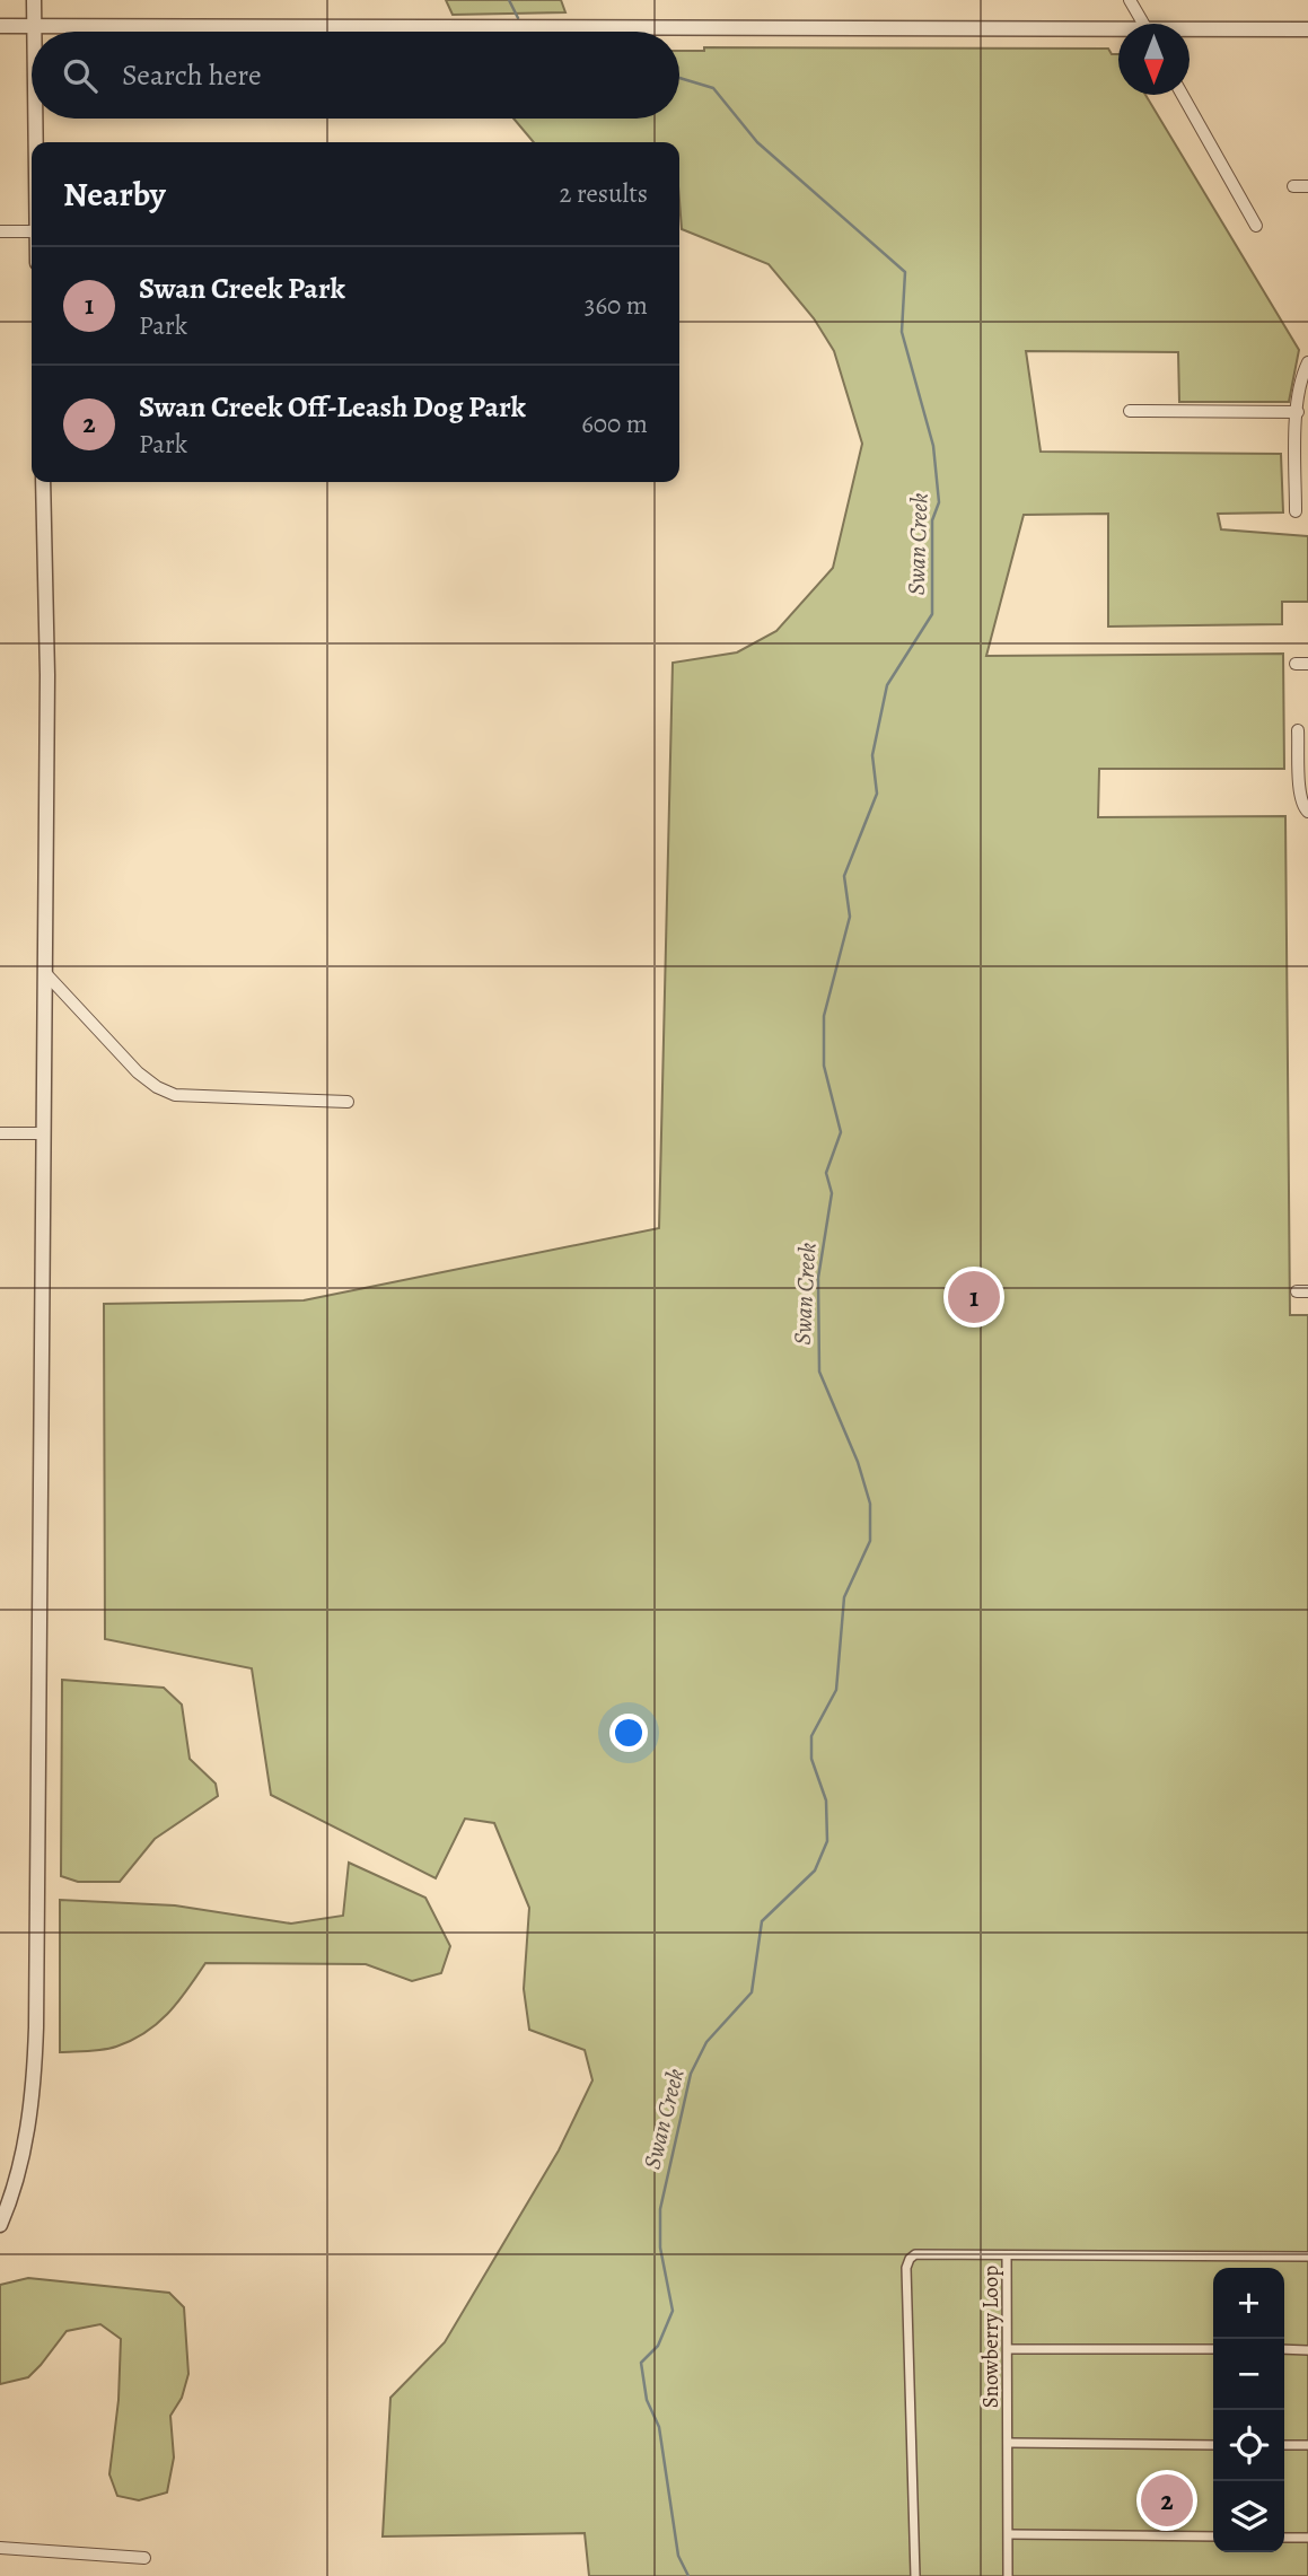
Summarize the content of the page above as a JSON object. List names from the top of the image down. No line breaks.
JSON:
{"streets":{"street":["Snowberry Loop"]},"water":["Swan Creek"],"north":"bottom","page":{"search":"Search here","heading":["Nearby","2 results"],"list":[{"mark":"1","name":"Swan Creek Park","note":"Park","value":"360 m"},{"mark":"2","name":"Swan Creek Off-Leash Dog Park","note":"Park","value":"600 m"}],"pins":["1","2"],"map_buttons":["+","−"]}}
